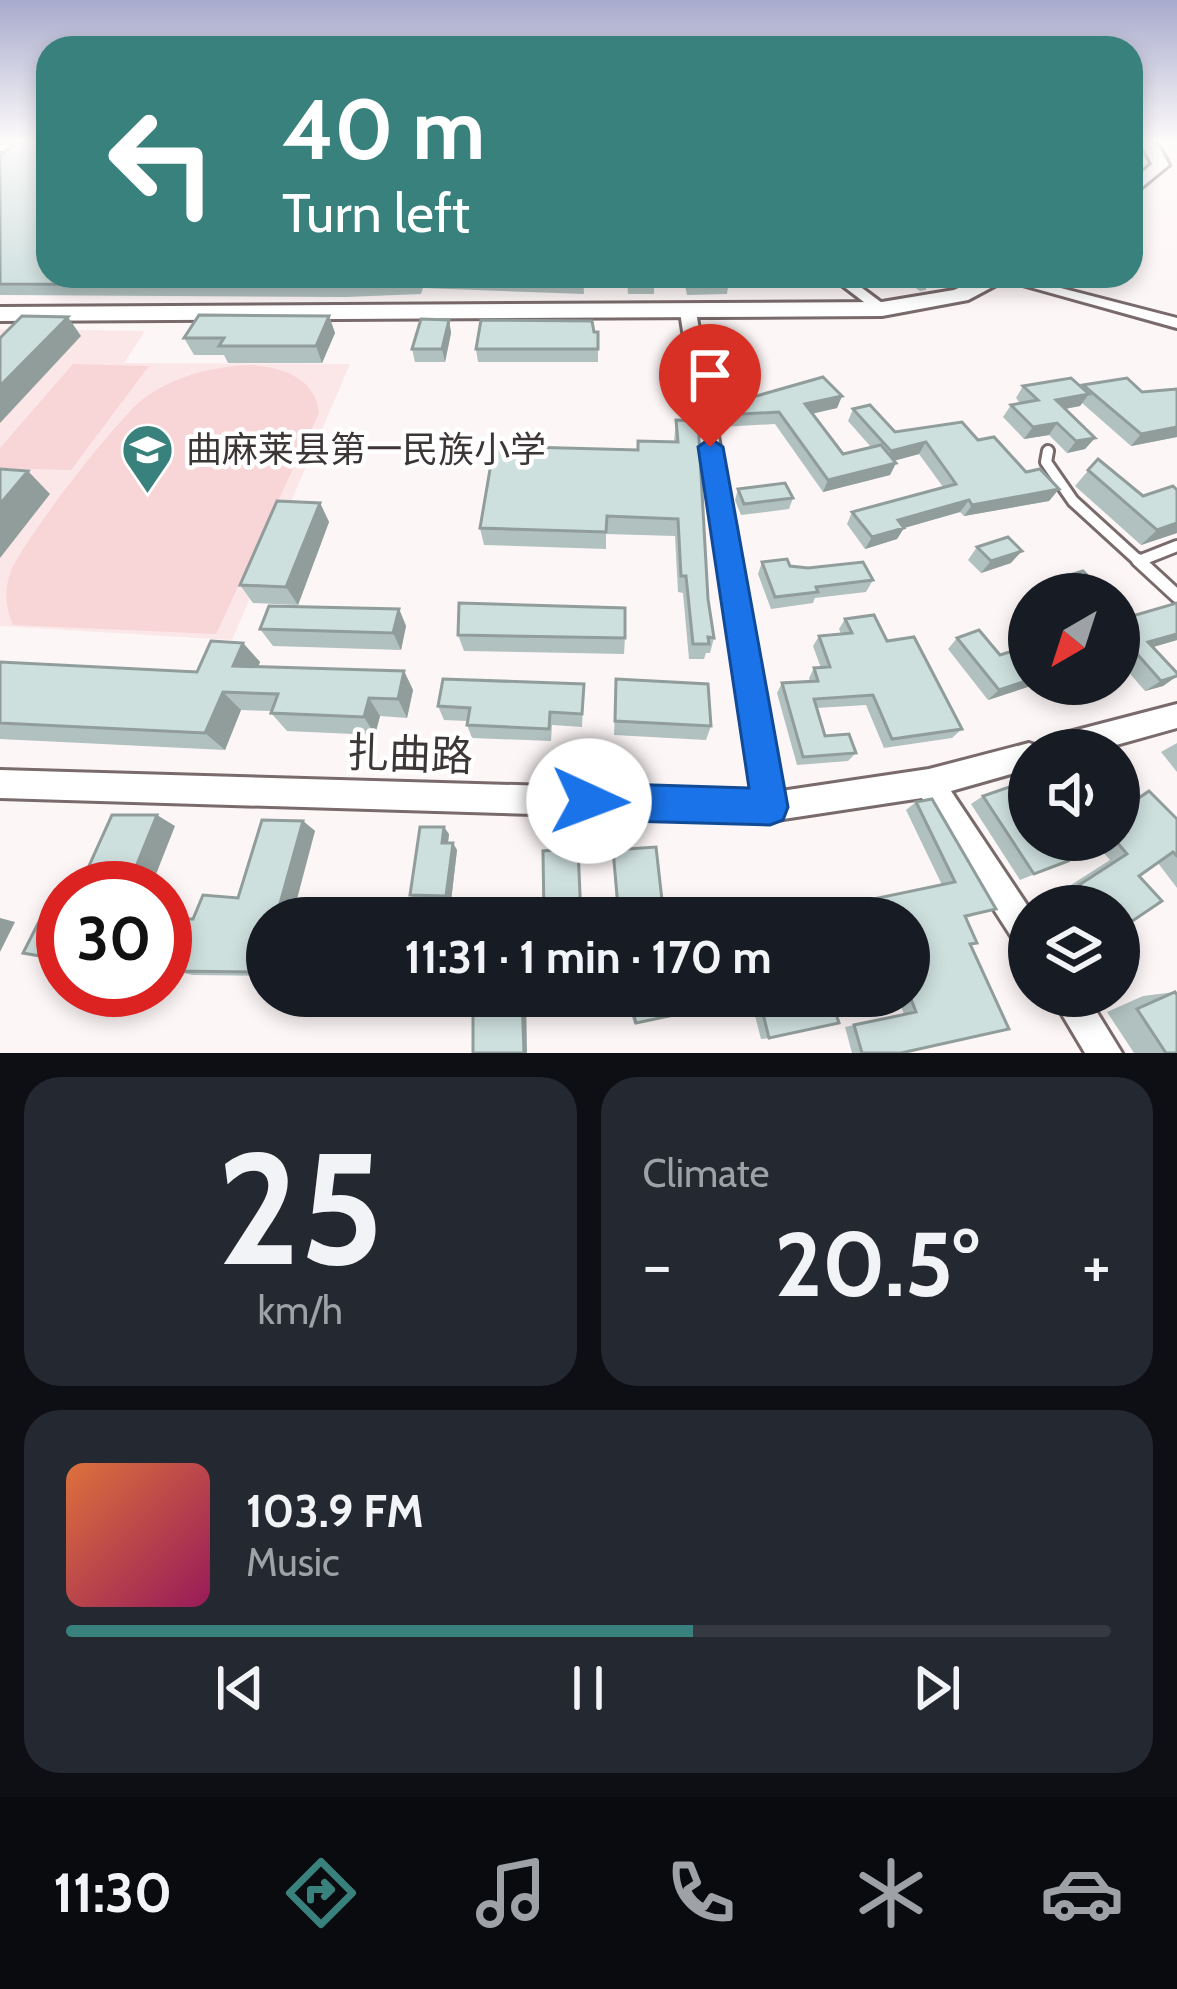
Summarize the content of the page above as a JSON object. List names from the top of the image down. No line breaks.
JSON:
{"streets":{"street":["扎曲路"]},"places":{"school or university":["曲麻莱县第一民族小学"]},"north":"bottom left","page":{"turn":["40 m","Turn left"],"limit":"30","trip":"11:31 · 1 min · 170 m","tile":[["25","km/h"],"Climate"],"heat":["−","20.5°","+"],"song":["103.9 FM","Music"],"tabs":"11:30"}}
